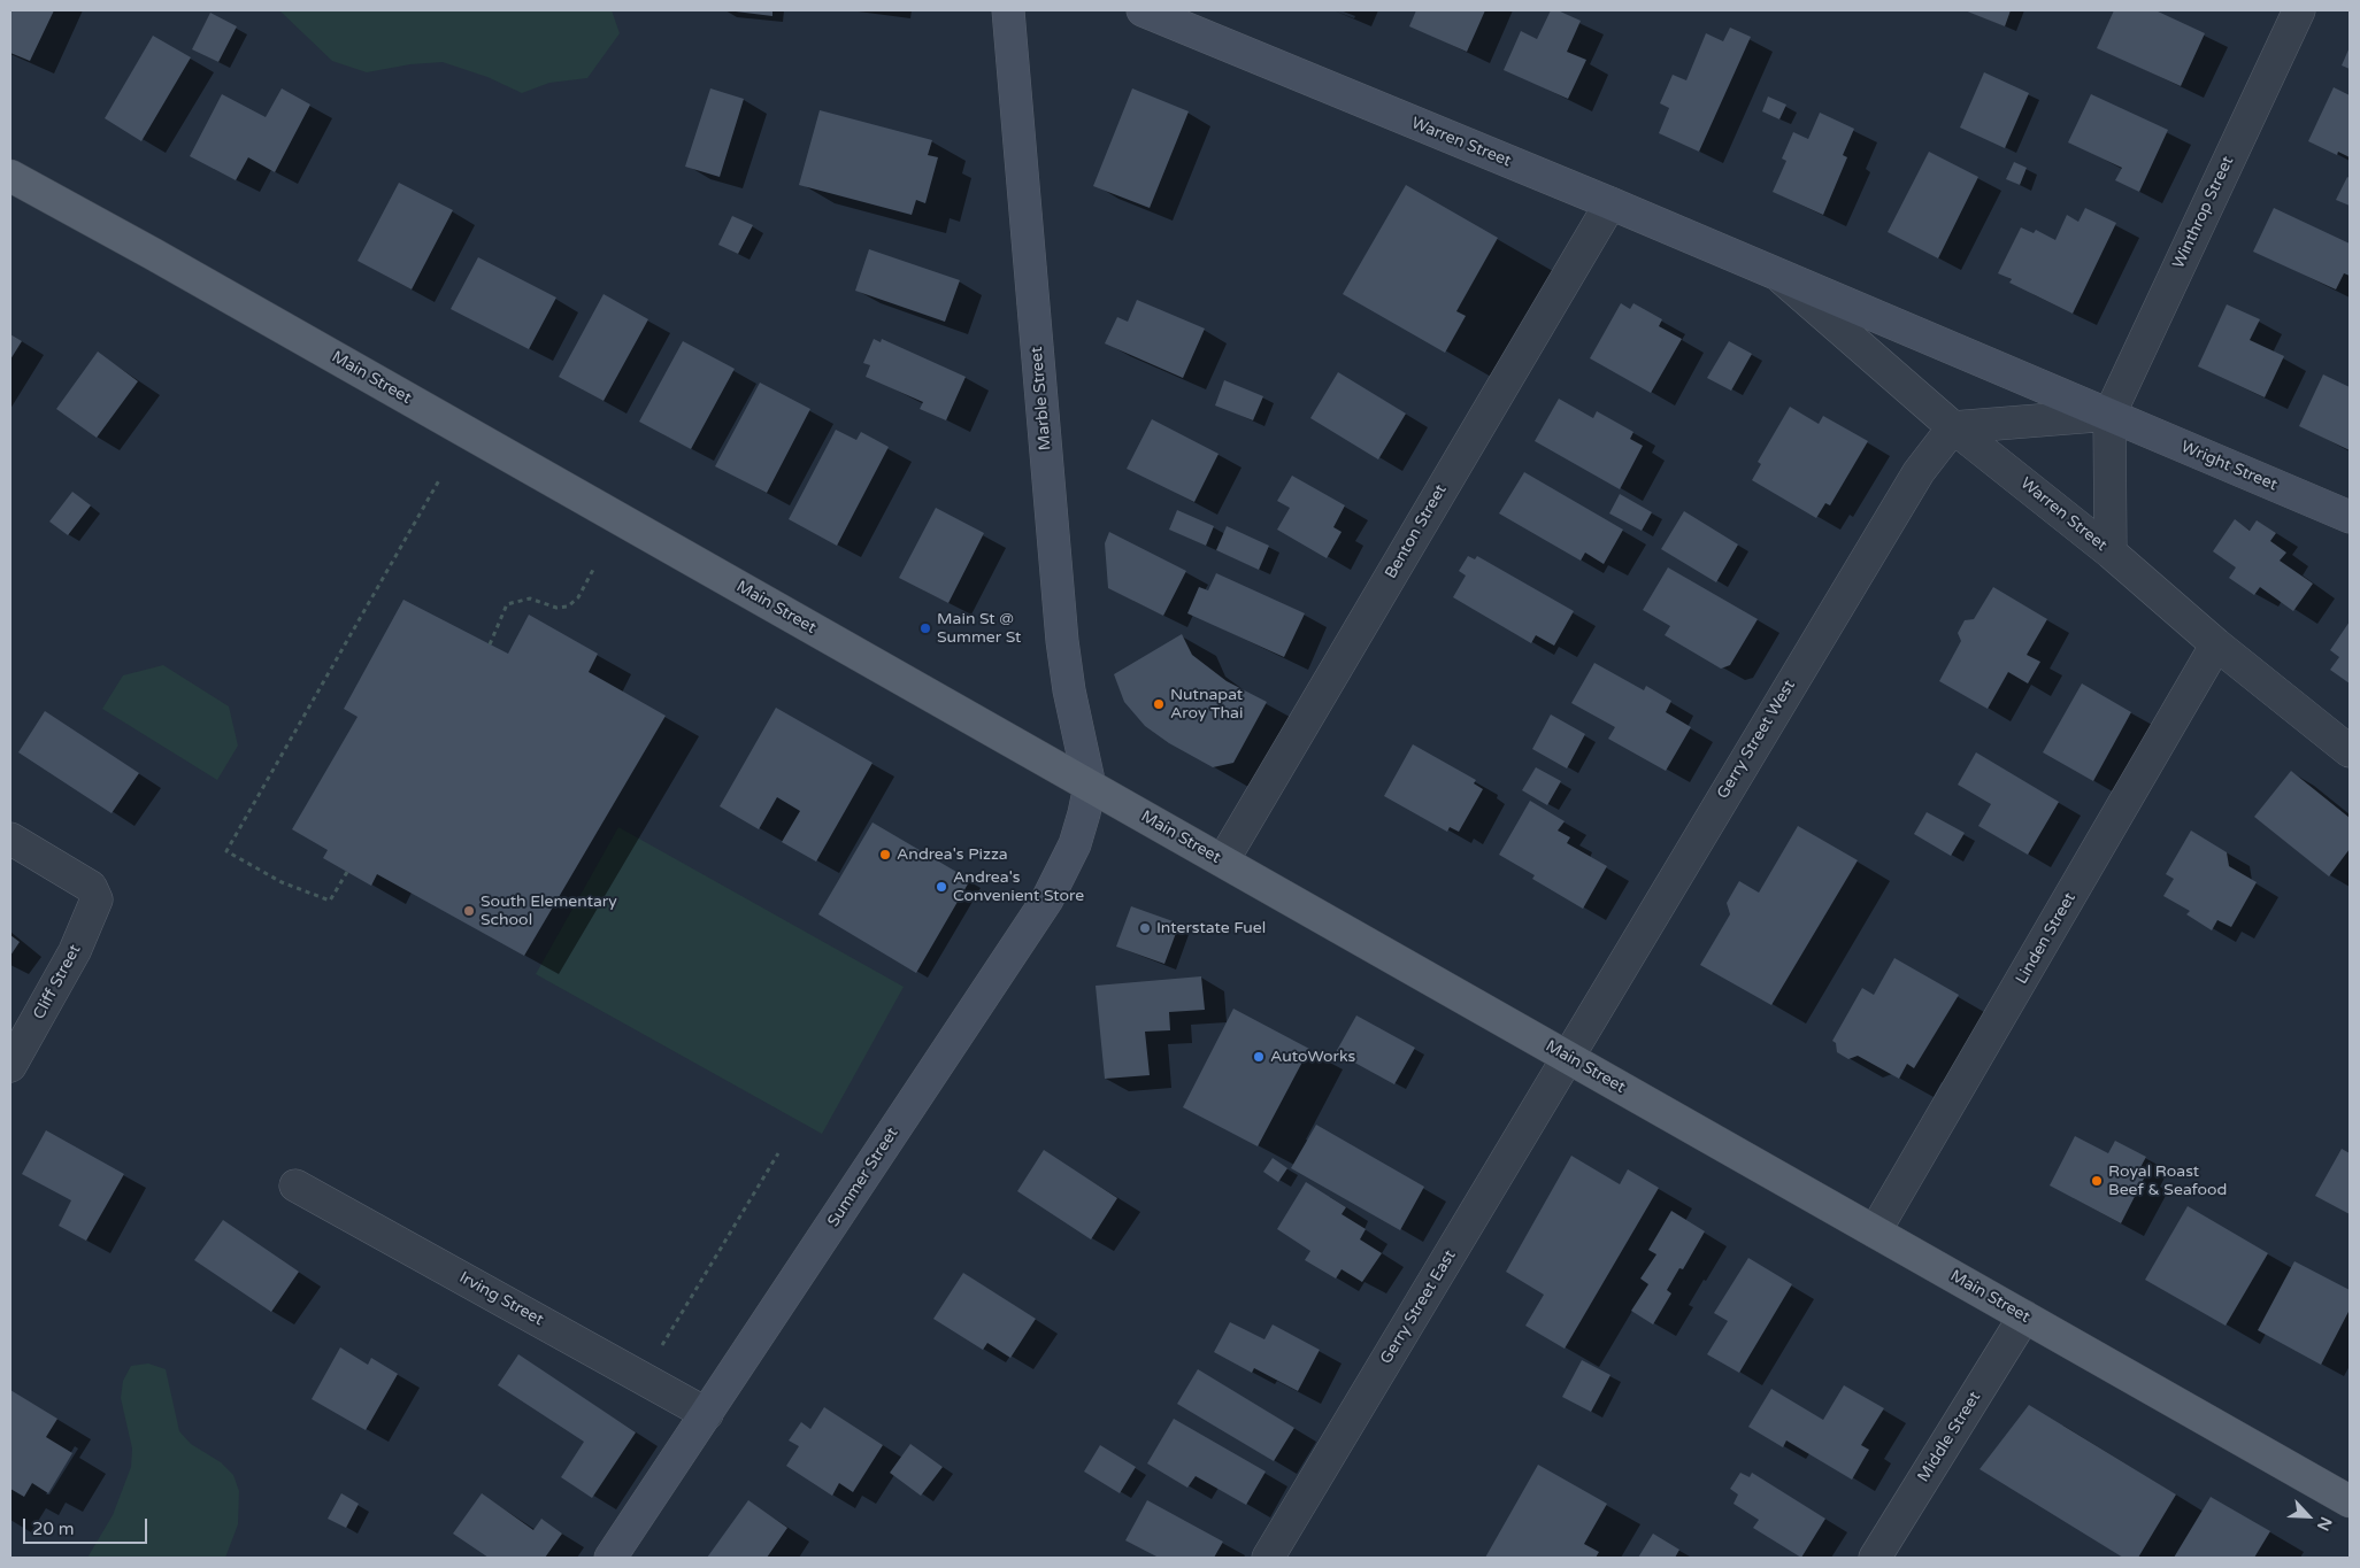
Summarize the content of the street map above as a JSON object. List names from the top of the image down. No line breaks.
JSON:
{"streets":{"main road":["Warren Street","Main Street","Marble Street","Wright Street","Summer Street"],"street":["Winthrop Street","Benton Street","Gerry Street West","Linden Street","Cliff Street","Irving Street","Gerry Street East","Middle Street"]},"crossings":[["Warren Street","Winthrop Street"],["Warren Street","Wright Street"],["Warren Street","Benton Street"],["Warren Street","Gerry Street West"],["Warren Street","Linden Street"],["Winthrop Street","Wright Street"],["Main Street","Marble Street"],["Main Street","Benton Street"],["Main Street","Gerry Street West"],["Main Street","Linden Street"],["Main Street","Summer Street"],["Main Street","Gerry Street East"],["Main Street","Middle Street"],["Marble Street","Summer Street"],["Gerry Street West","Gerry Street East"],["Summer Street","Irving Street"]],"places":["Main St @ Summer St","Nutnapat Aroy Thai","Andrea's Pizza","Andrea's Convenient Store","South Elementary School","Interstate Fuel","AutoWorks","Royal Roast Beef & Seafood"],"scale_bar":"20 m","north":"bottom right"}
